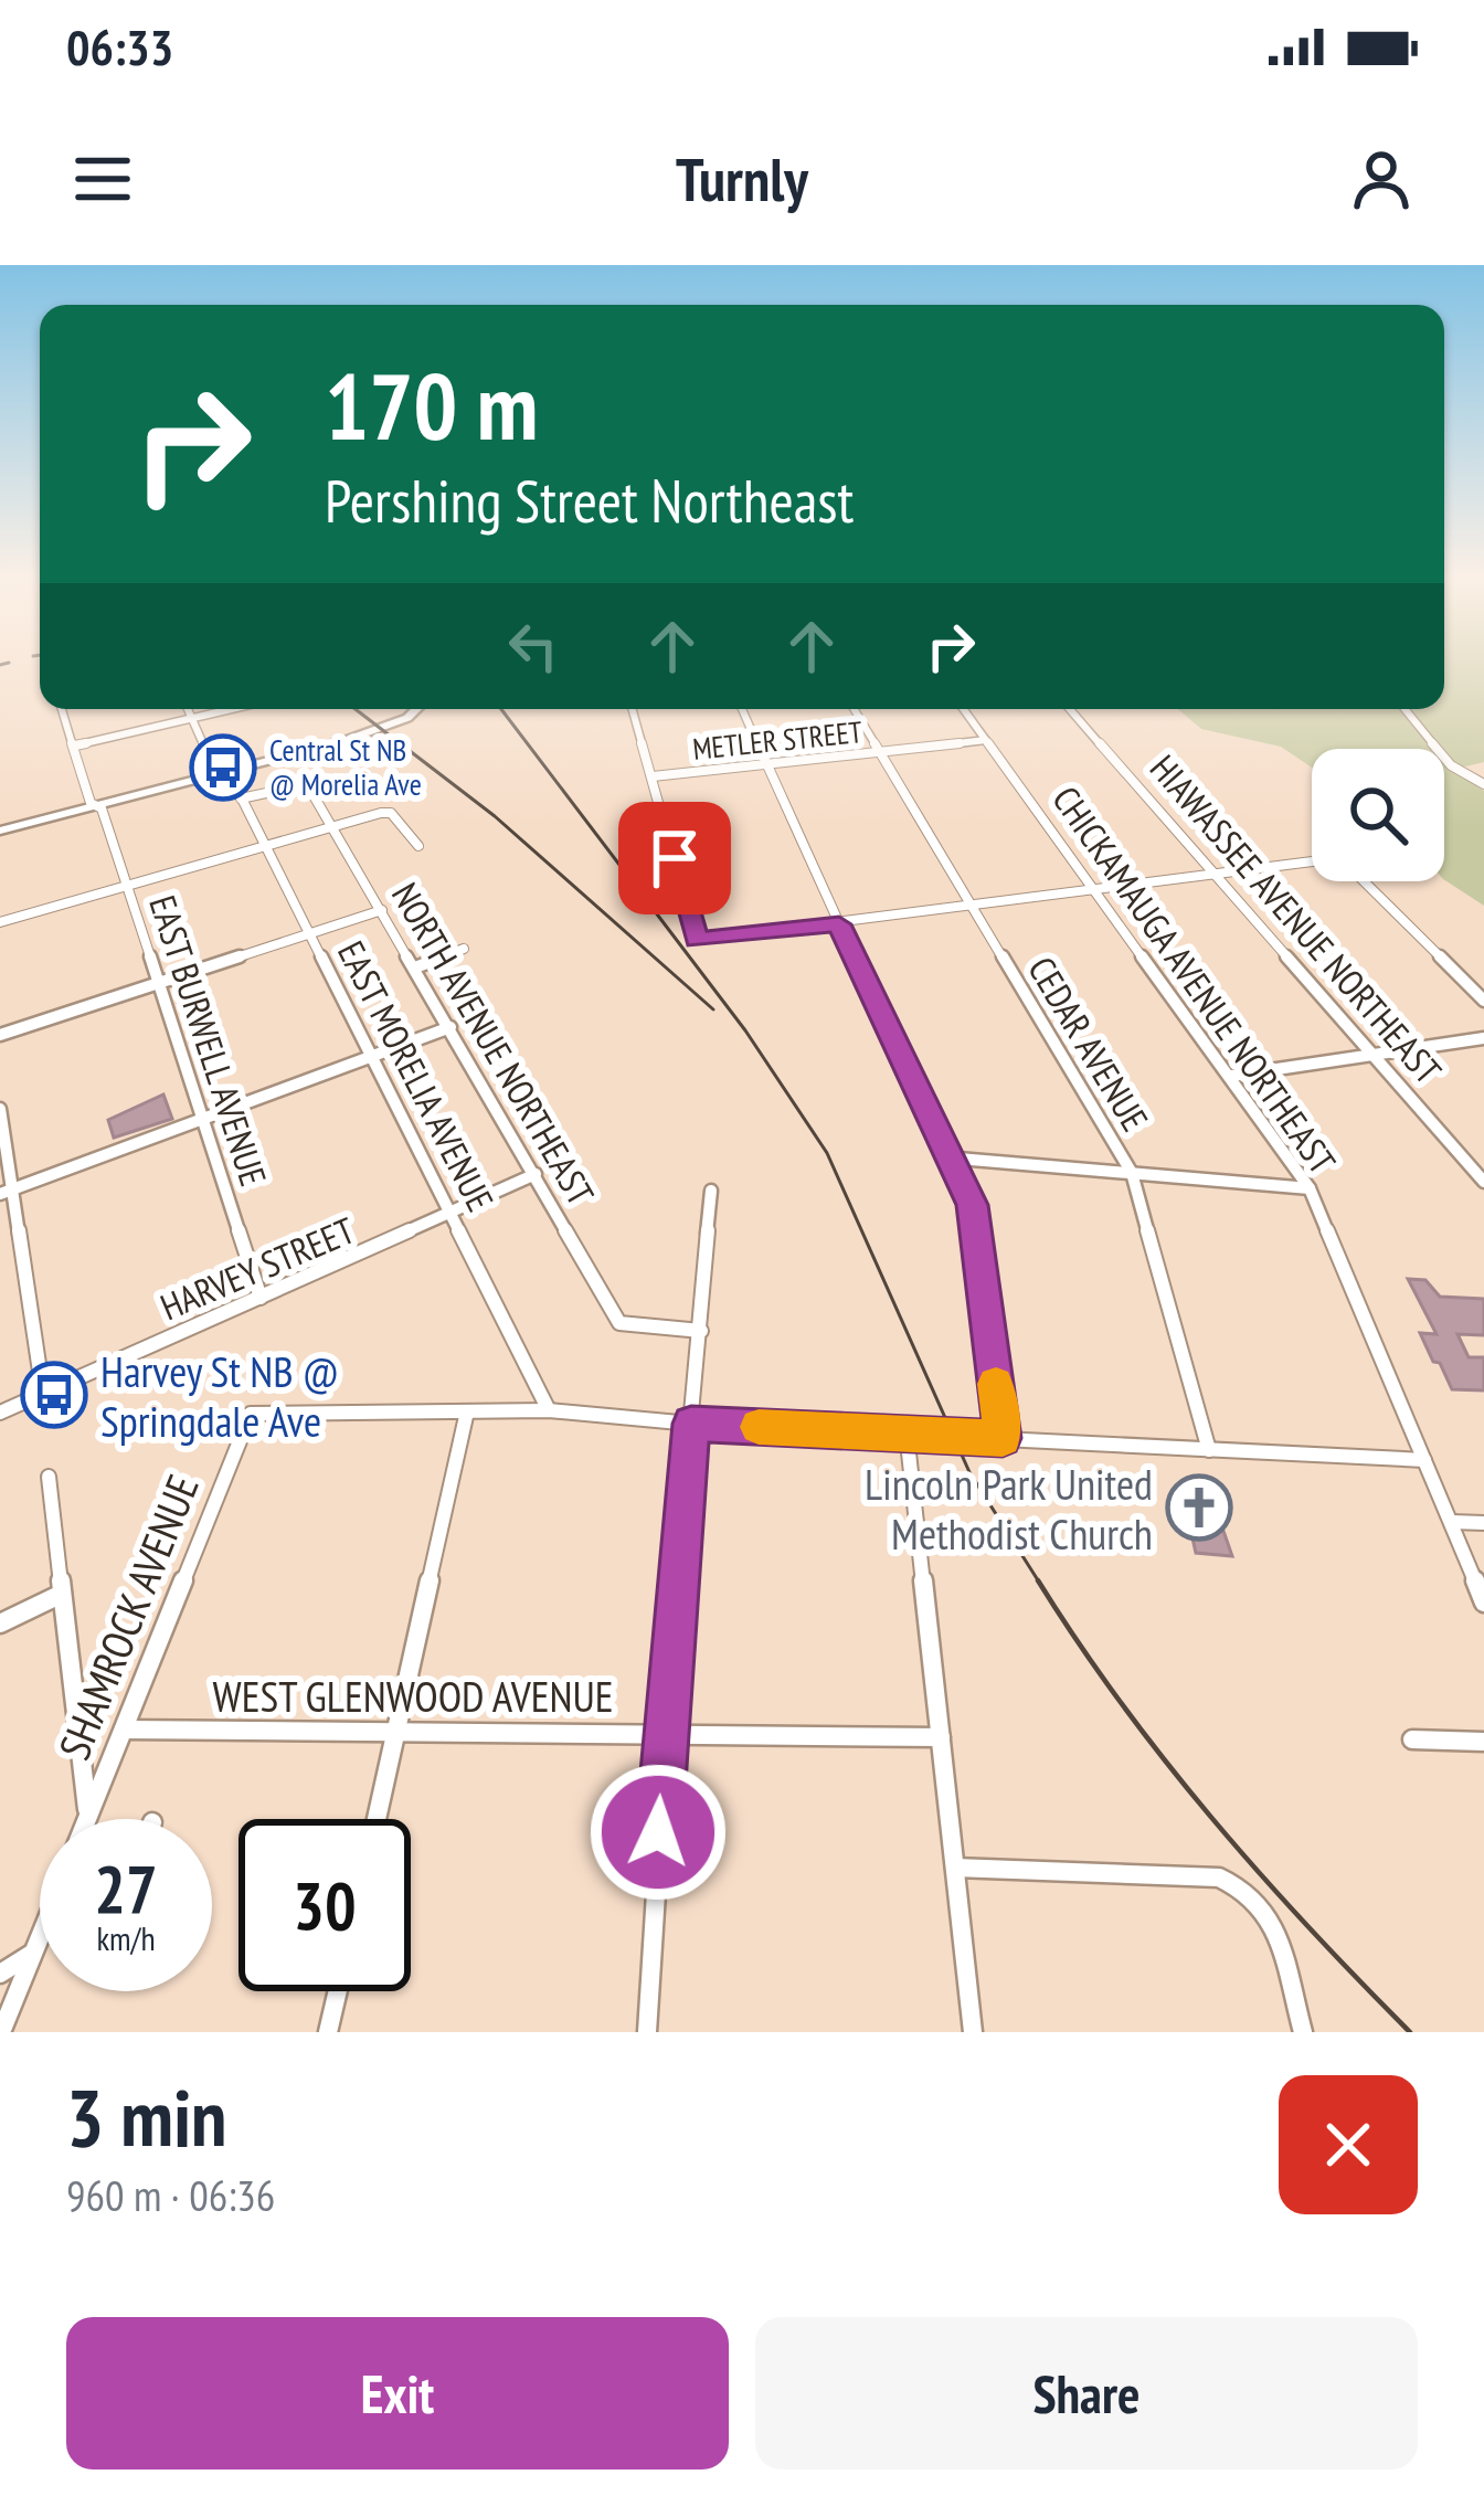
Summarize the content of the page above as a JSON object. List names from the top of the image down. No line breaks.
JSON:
{"streets":{"street":["METLER STREET","HIAWASSEE AVENUE NORTHEAST","CHICKAMAUGA AVENUE NORTHEAST","EAST BURWELL AVENUE","NORTH AVENUE NORTHEAST","CEDAR AVENUE","EAST MORELIA AVENUE","HARVEY STREET","SHAMROCK AVENUE","WEST GLENWOOD AVENUE"]},"crossings":[["METLER STREET","CHICKAMAUGA AVENUE NORTHEAST"],["METLER STREET","CEDAR AVENUE"],["EAST BURWELL AVENUE","HARVEY STREET"],["NORTH AVENUE NORTHEAST","EAST MORELIA AVENUE"],["NORTH AVENUE NORTHEAST","HARVEY STREET"],["EAST MORELIA AVENUE","HARVEY STREET"],["SHAMROCK AVENUE","WEST GLENWOOD AVENUE"]],"places":{"bus stop":["Central St NB @ Morelia Ave","Harvey St NB @ Springdale Ave"],"church":["Lincoln Park United Methodist Church"]},"page":{"status":"06:33","header":"Turnly","turn":["170 m","Pershing Street Northeast"],"speed":"27 km/h","limit":"30","heading":["3 min","960 m · 06:36"],"buttons":["Exit","Share"]}}
